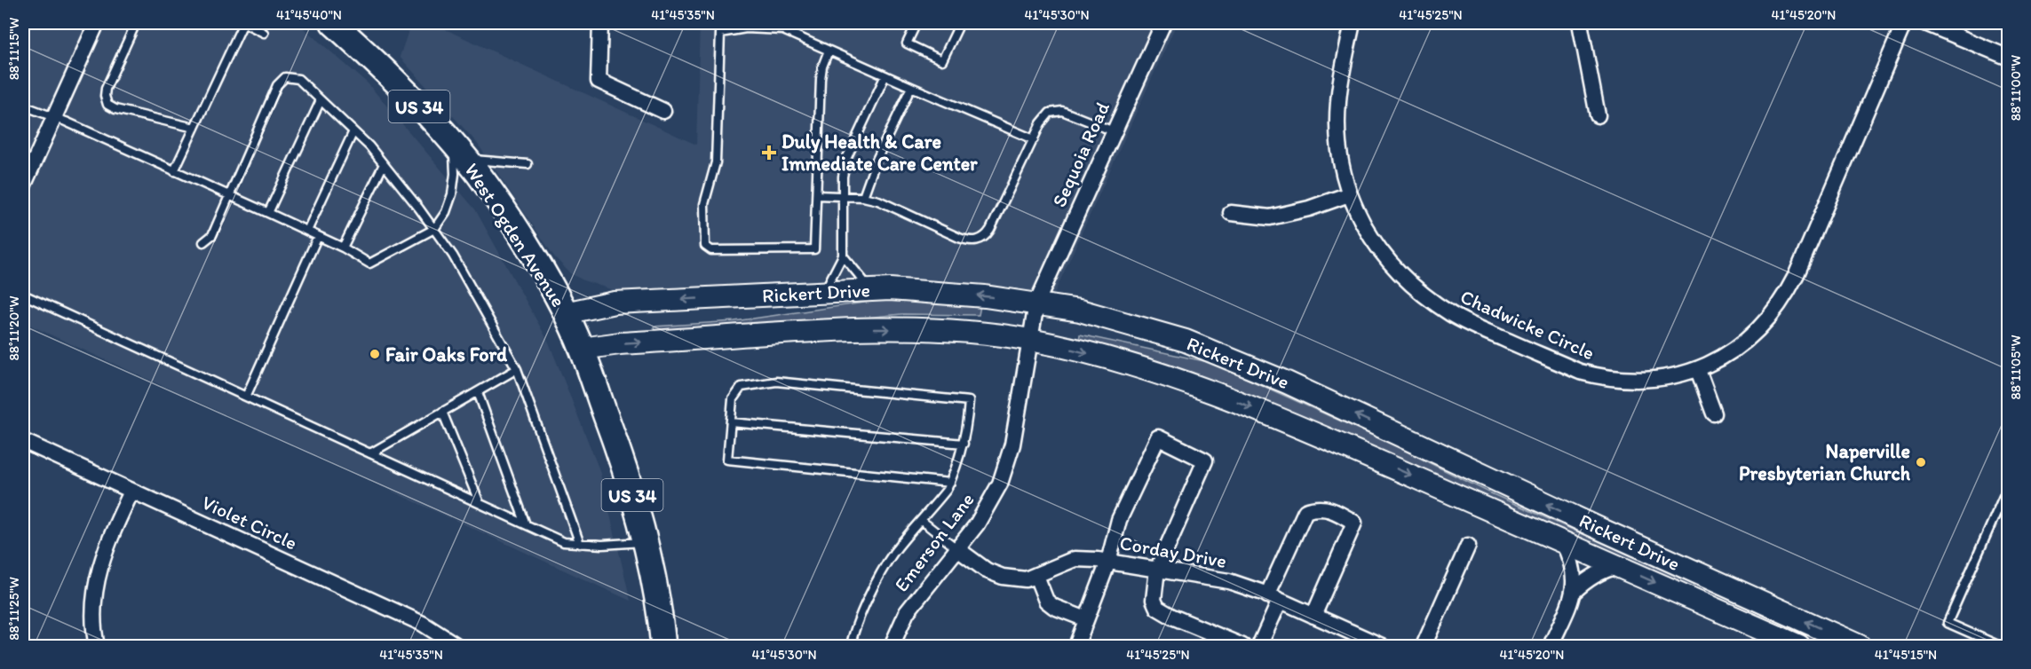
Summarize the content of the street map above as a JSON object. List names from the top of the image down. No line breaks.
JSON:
{"streets":{"main road":["US 34","West Ogden Avenue"],"street":["Sequoia Road","Rickert Drive","Chadwicke Circle","Violet Circle","Emerson Lane","Corday Drive"]},"crossings":[["Sequoia Road","Rickert Drive"],["Sequoia Road","Emerson Lane"],["West Ogden Avenue","Rickert Drive"],["Rickert Drive","Emerson Lane"],["Emerson Lane","Corday Drive"]],"places":{"health":["Duly Health & Care Immediate Care Center"],"other":["Fair Oaks Ford","Naperville Presbyterian Church"]},"coordinates":["41°45'40\"N","41°45'35\"N","41°45'30\"N","41°45'25\"N","41°45'20\"N","88°11'15\"W","88°11'00\"W","88°11'20\"W","88°11'05\"W","88°11'25\"W","41°45'15\"N"]}
